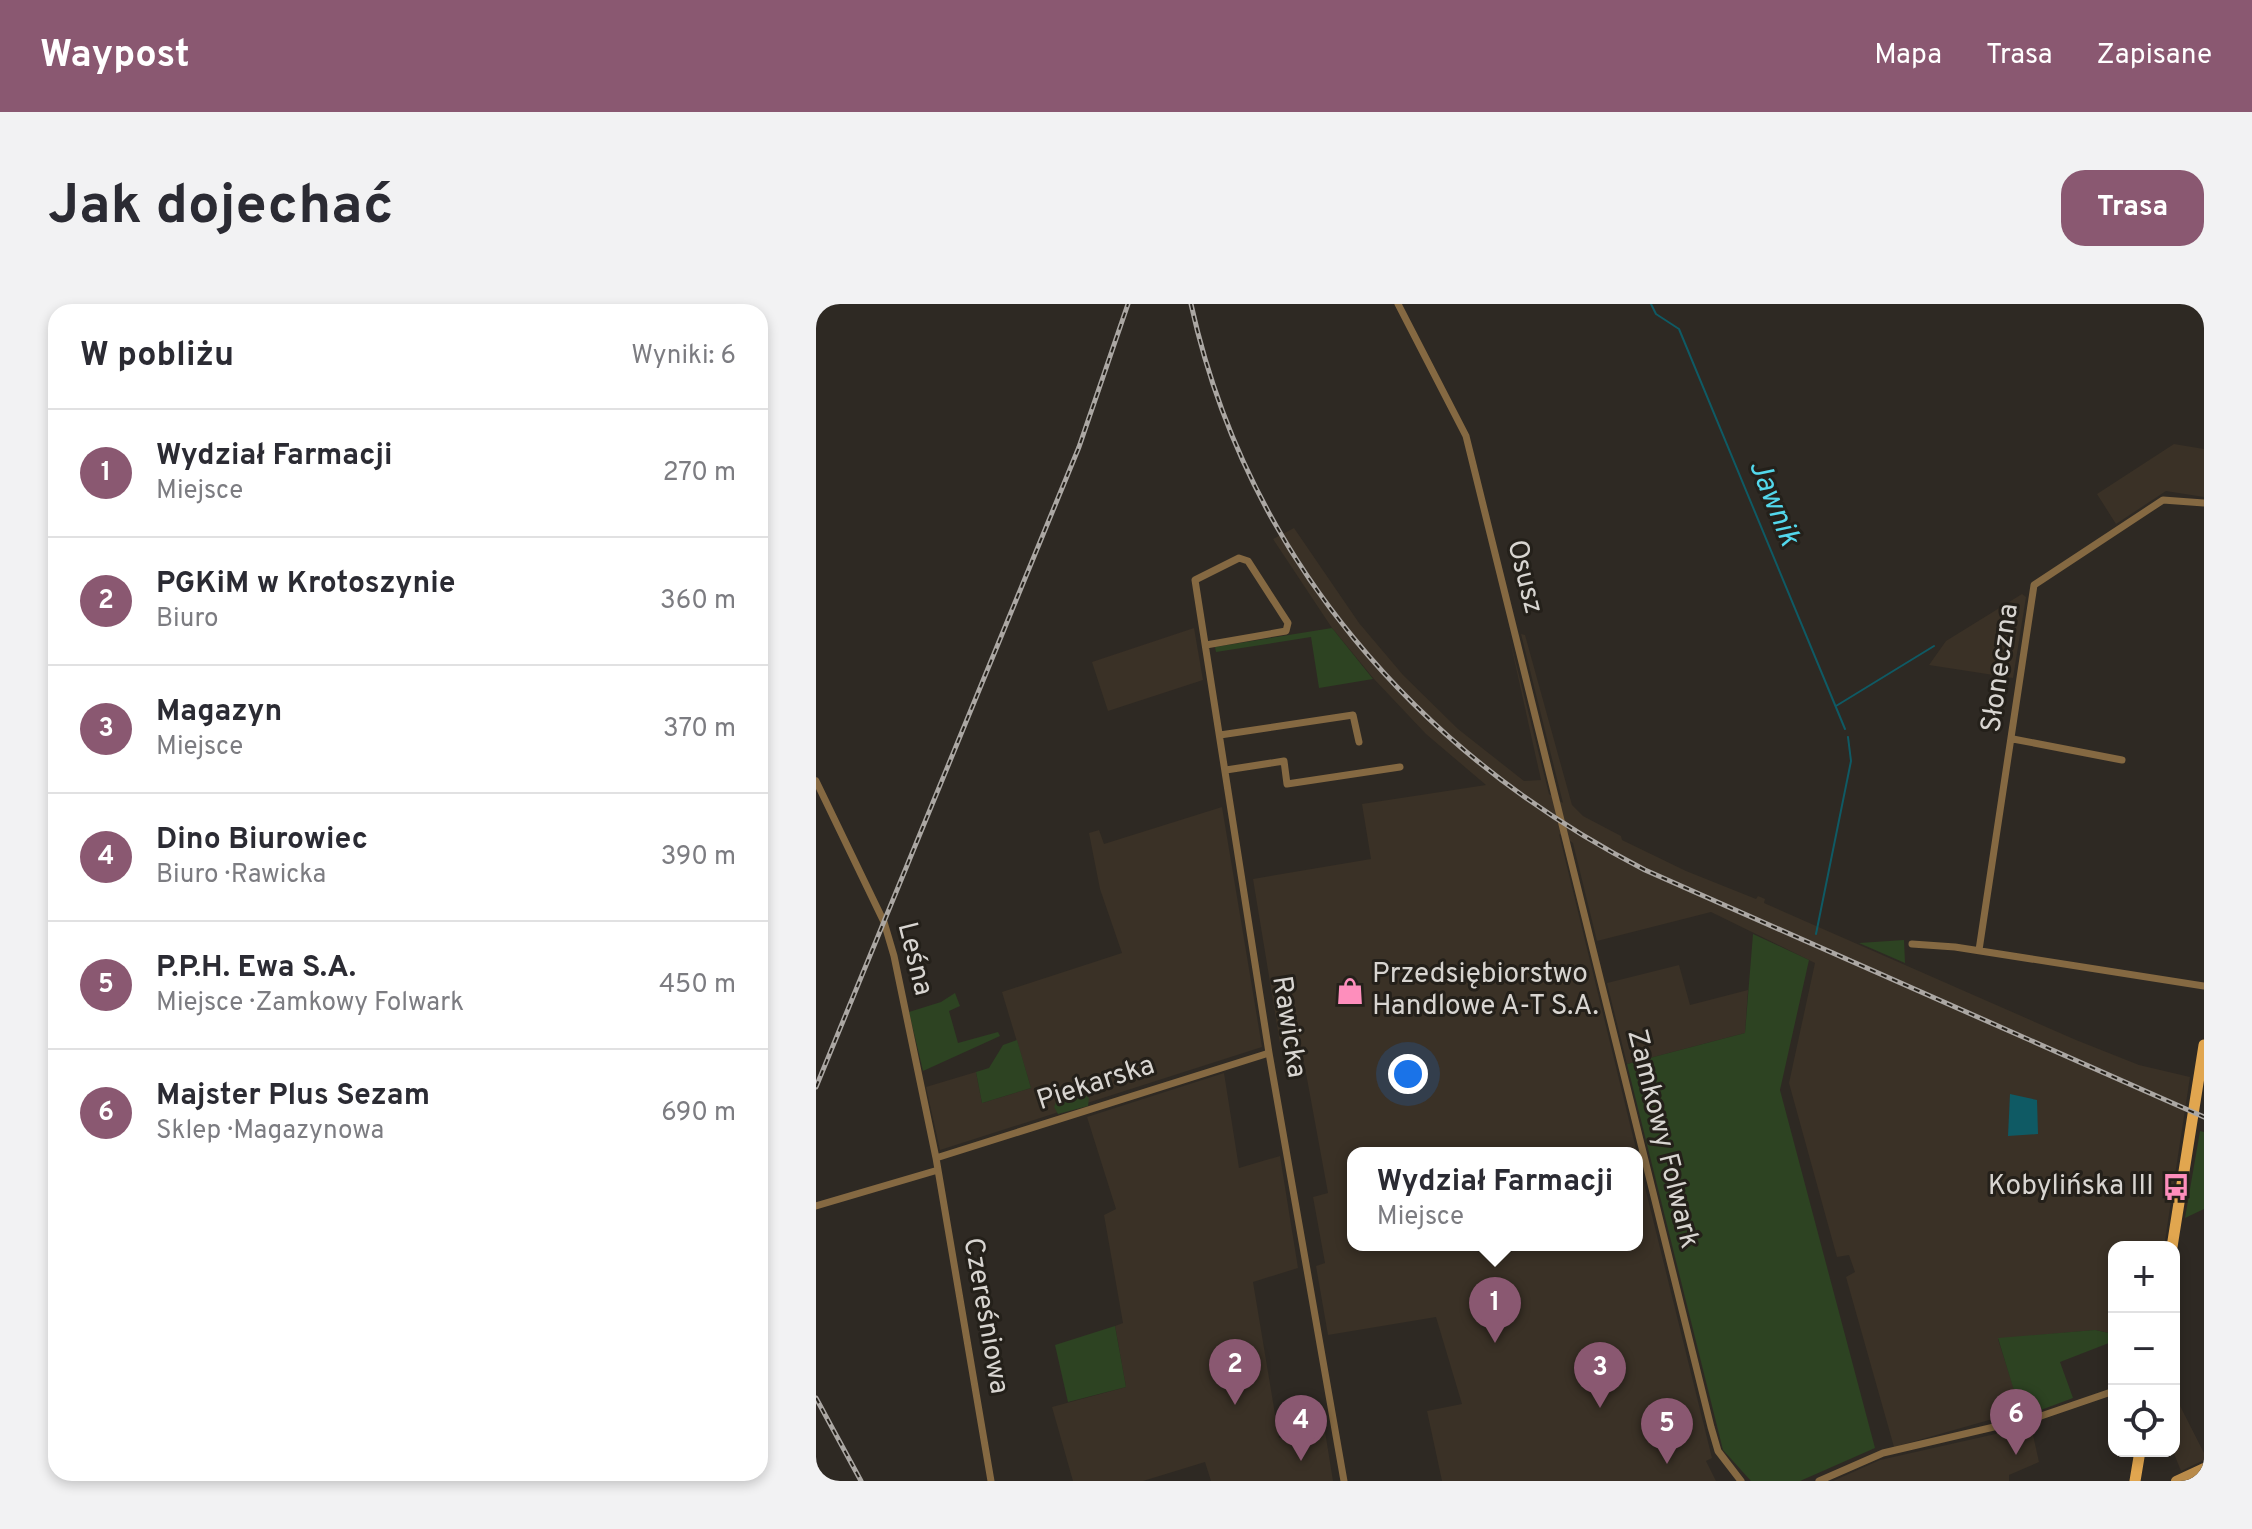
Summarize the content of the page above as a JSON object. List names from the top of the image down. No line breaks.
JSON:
{"streets":{"street":["Osusz","Słoneczna","Leśna","Rawicka","Piekarska","Zamkowy Folwark","Czereśniowa"]},"crossings":[["Osusz","Zamkowy Folwark"],["Leśna","Piekarska"],["Leśna","Czereśniowa"],["Rawicka","Piekarska"],["Piekarska","Czereśniowa"]],"water":["Jawnik"],"places":{"shop":["Przedsiębiorstwo Handlowe A-T S.A."],"bus stop":["Kobylińska III"]},"page":{"header":"Waypost","nav":["Mapa","Trasa","Zapisane"],"buttons":"Trasa","title":"Jak dojechać","heading":["W pobliżu","Wyniki: 6"],"list":[{"mark":"1","name":"Wydział Farmacji","note":"Miejsce","value":"270 m"},{"mark":"2","name":"PGKiM w Krotoszynie","note":"Biuro","value":"360 m"},{"mark":"3","name":"Magazyn","note":"Miejsce","value":"370 m"},{"mark":"4","name":"Dino Biurowiec","note":"Biuro · Rawicka","value":"390 m"},{"mark":"5","name":"P.P.H. Ewa S.A.","note":"Miejsce · Zamkowy Folwark","value":"450 m"},{"mark":"6","name":"Majster Plus Sezam","note":"Sklep · Magazynowa","value":"690 m"}],"popup":["Wydział Farmacji","Miejsce"],"map_buttons":["+","−"],"pins":["1","2","3","6","4","5"]}}
